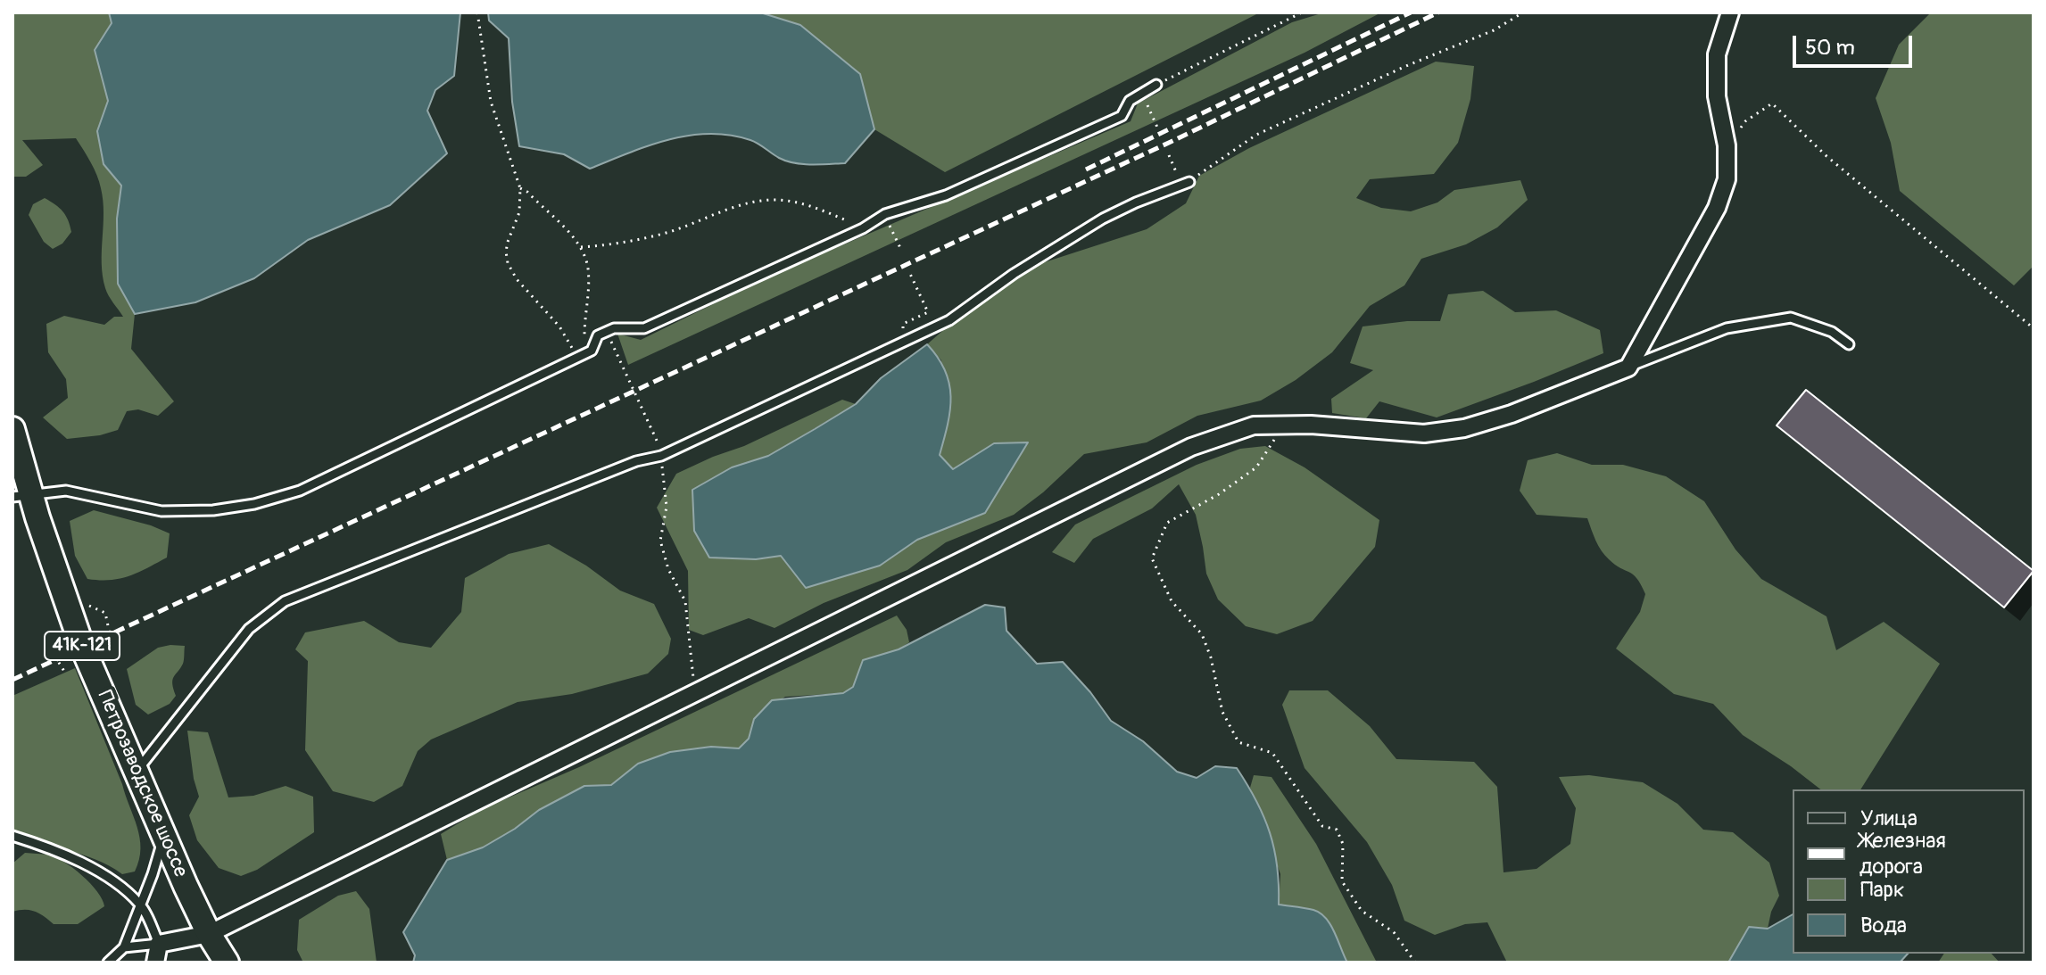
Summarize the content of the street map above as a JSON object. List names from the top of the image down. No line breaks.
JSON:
{"streets":{"main road":["41К-121","Петрозаводское шоссе"]},"crossings":[["41К-121","Петрозаводское шоссе"]],"legend":["Улица","Железная дорога","Парк","Вода"],"scale_bar":"50 m"}
